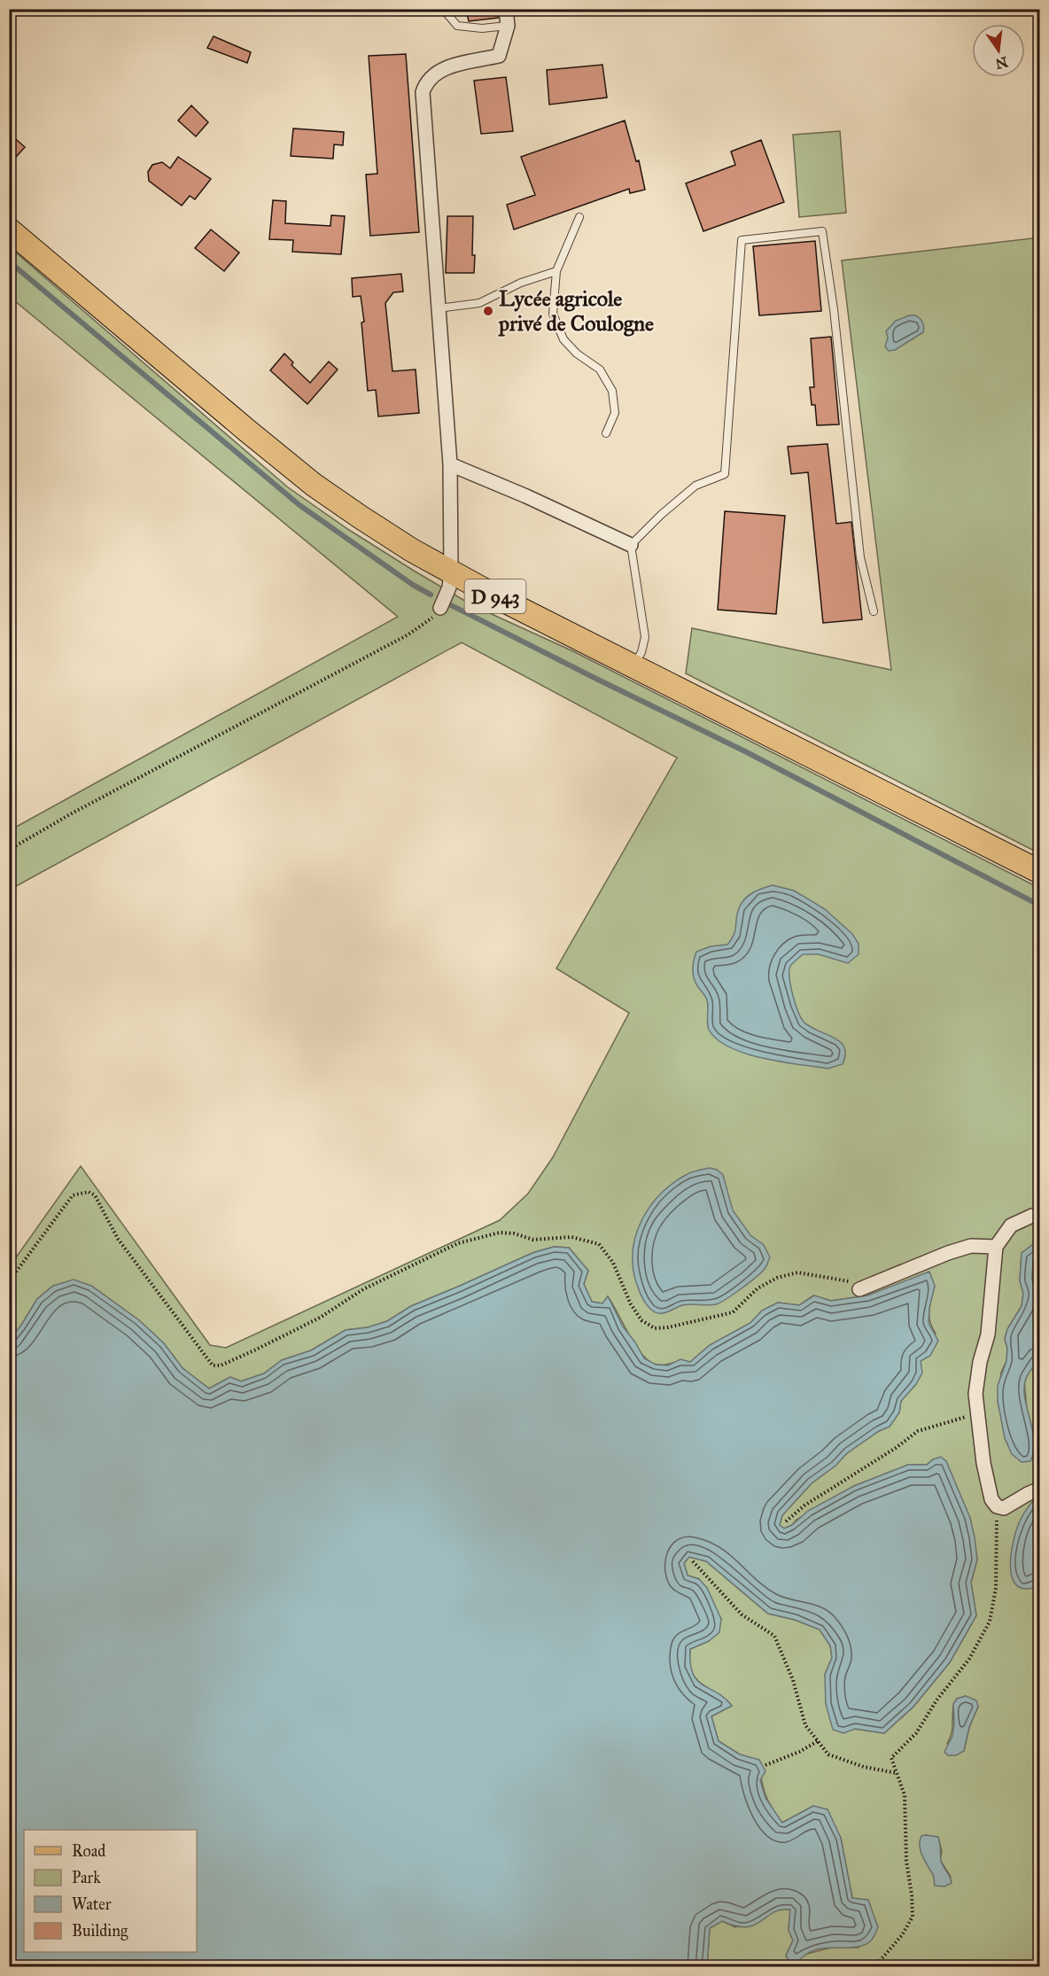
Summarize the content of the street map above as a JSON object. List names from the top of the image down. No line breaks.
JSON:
{"streets":{"main road":["D 943"]},"places":["Lycée agricole privé de Coulogne"],"legend":["Road","Park","Water","Building"],"north":"bottom"}
